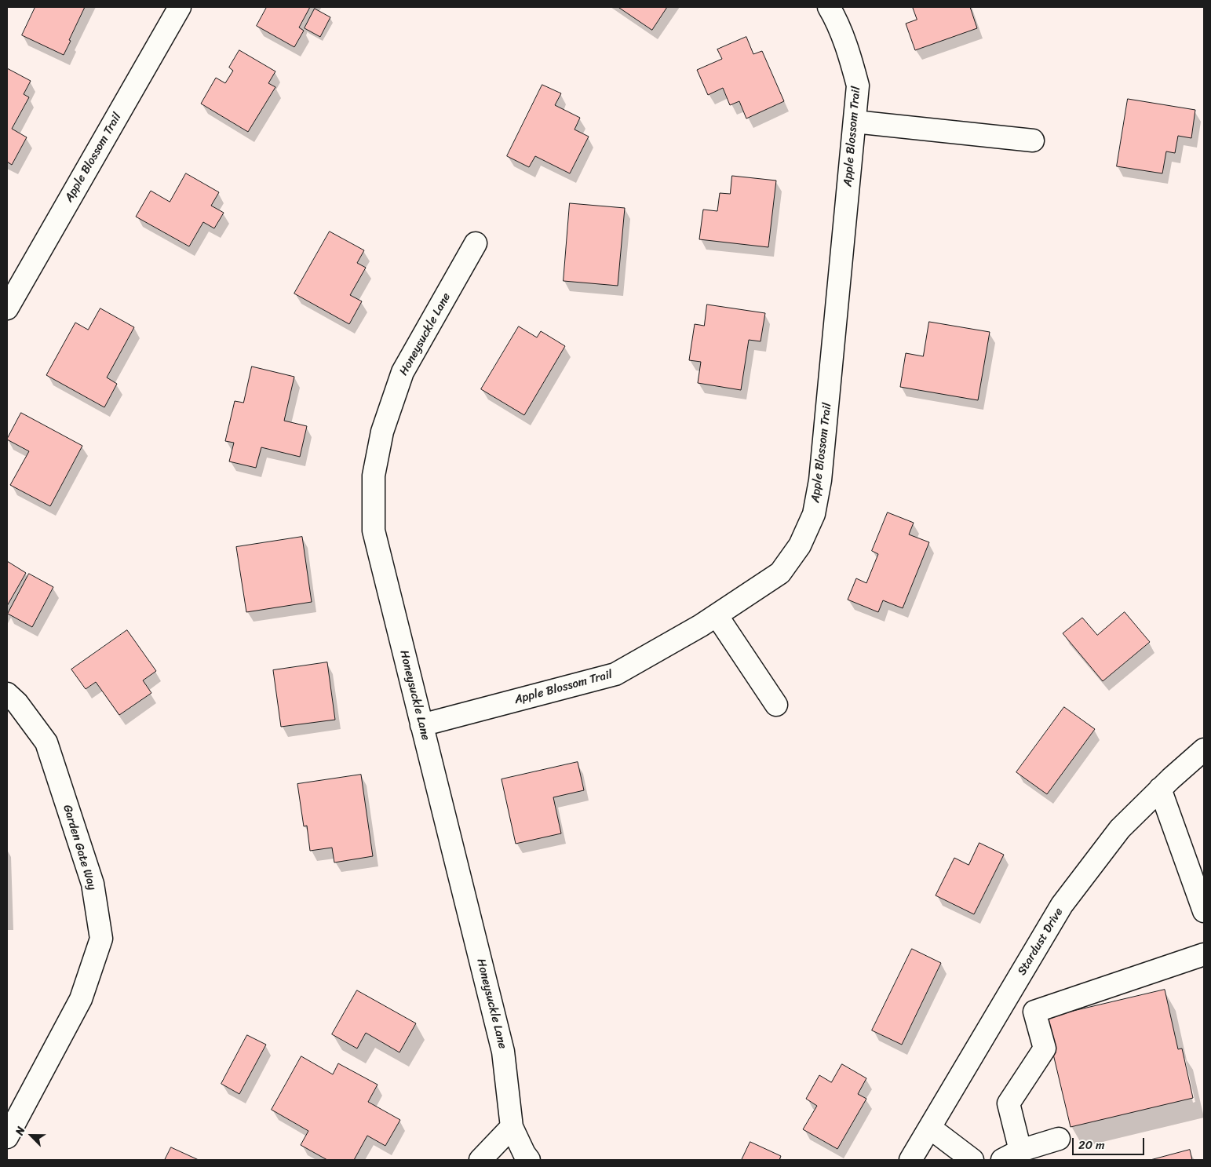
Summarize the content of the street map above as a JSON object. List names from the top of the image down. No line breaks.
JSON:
{"streets":{"street":["Apple Blossom Trail","Honeysuckle Lane","Garden Gate Way","Stardust Drive"]},"crossings":[["Apple Blossom Trail","Honeysuckle Lane"]],"scale_bar":"20 m","north":"top left"}
